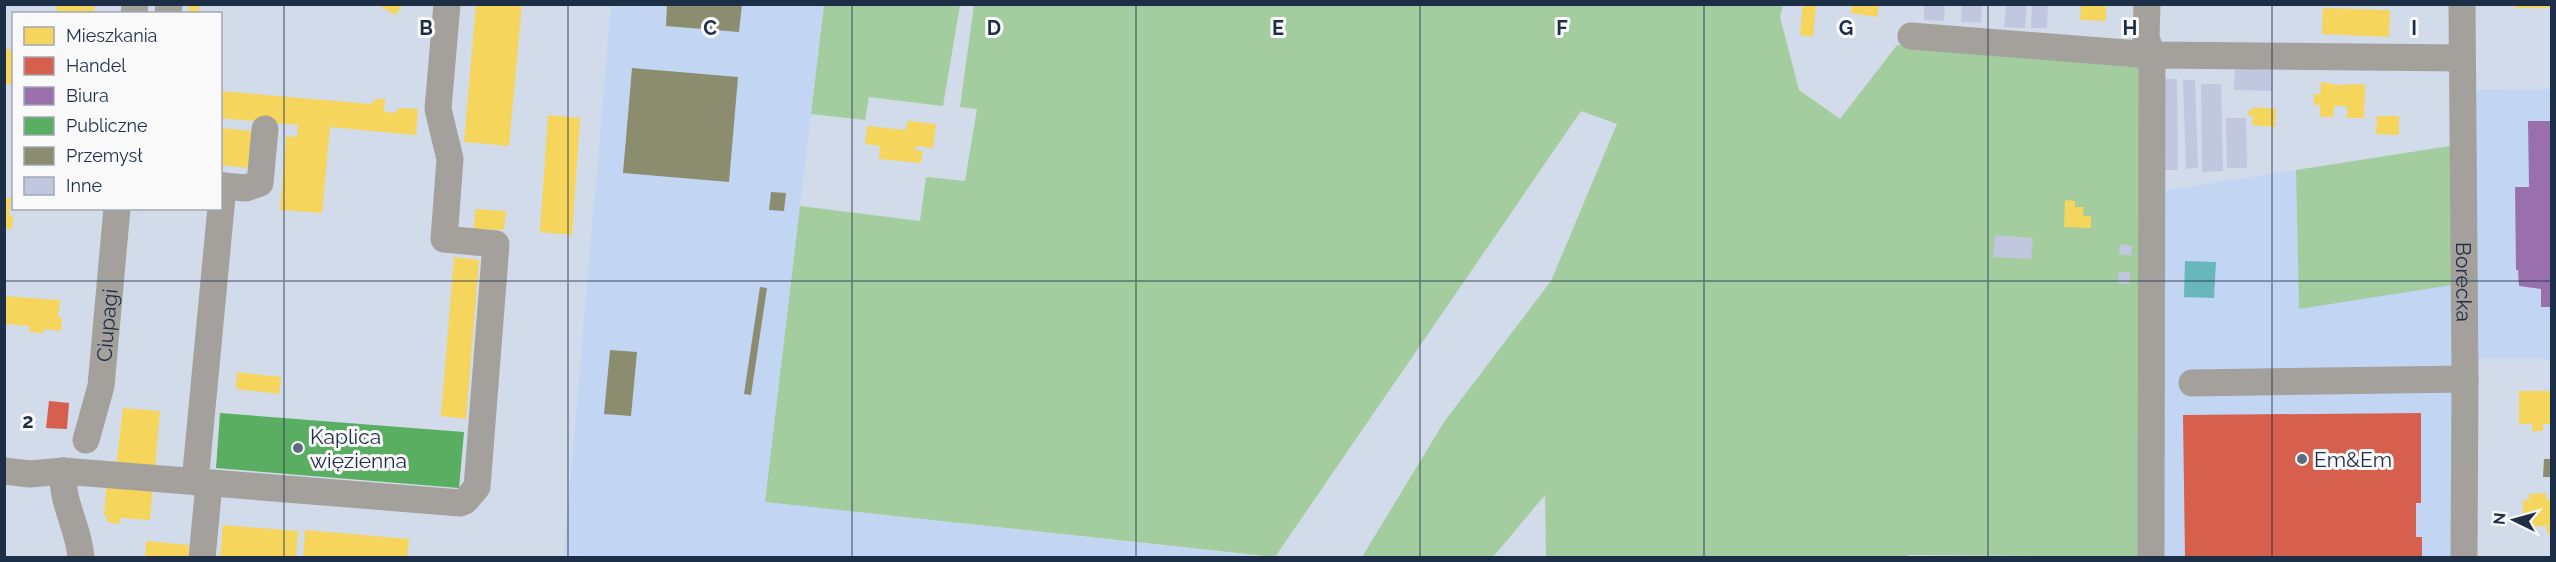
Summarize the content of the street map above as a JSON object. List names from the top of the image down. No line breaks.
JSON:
{"streets":{"street":["Borecka","Ciupagi"]},"places":["Kaplica więzienna","Em&Em"],"legend":["Mieszkania","Handel","Biura","Publiczne","Przemysł","Inne"],"north":"left","grid":{"columns":["B","C","D","E","F","G","H","I"],"rows":["2"]}}
